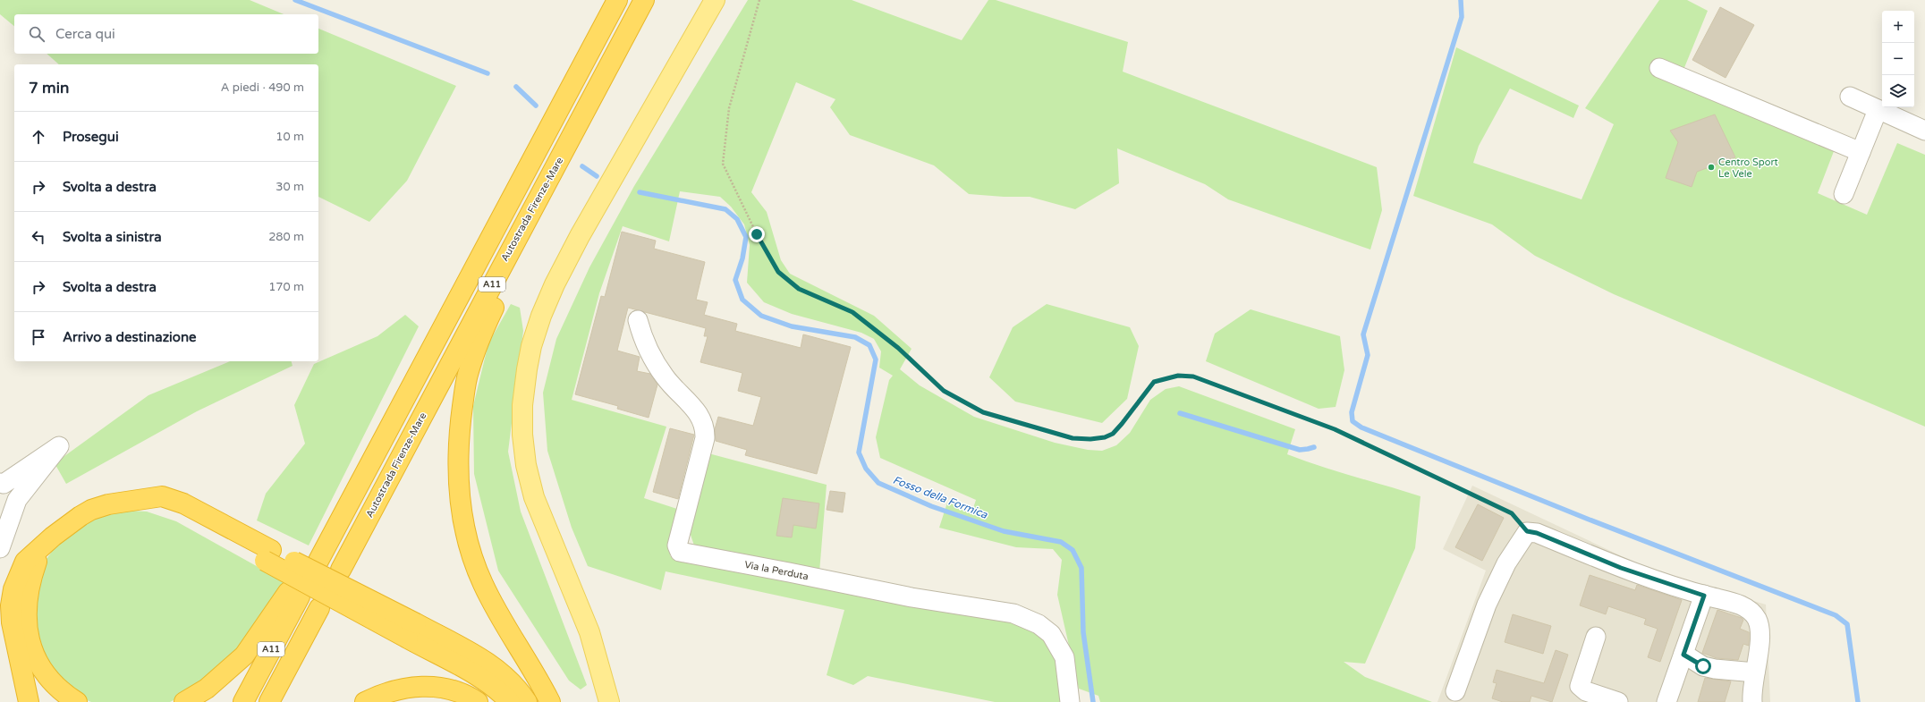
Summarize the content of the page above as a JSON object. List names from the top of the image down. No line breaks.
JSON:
{"streets":{"highway":["Autostrada Firenze-Mare","A11"],"street":["Via la Perduta"]},"water":["Fosso della Formica"],"places":["Centro Sport Le Vele"],"page":{"map_buttons":["+","−"],"search":"Cerca qui","heading":["7 min","A piedi · 490 m"],"list":[["Prosegui","10 m"],["Svolta a destra","30 m"],["Svolta a sinistra","280 m"],["Svolta a destra","170 m"],"Arrivo a destinazione"]}}
